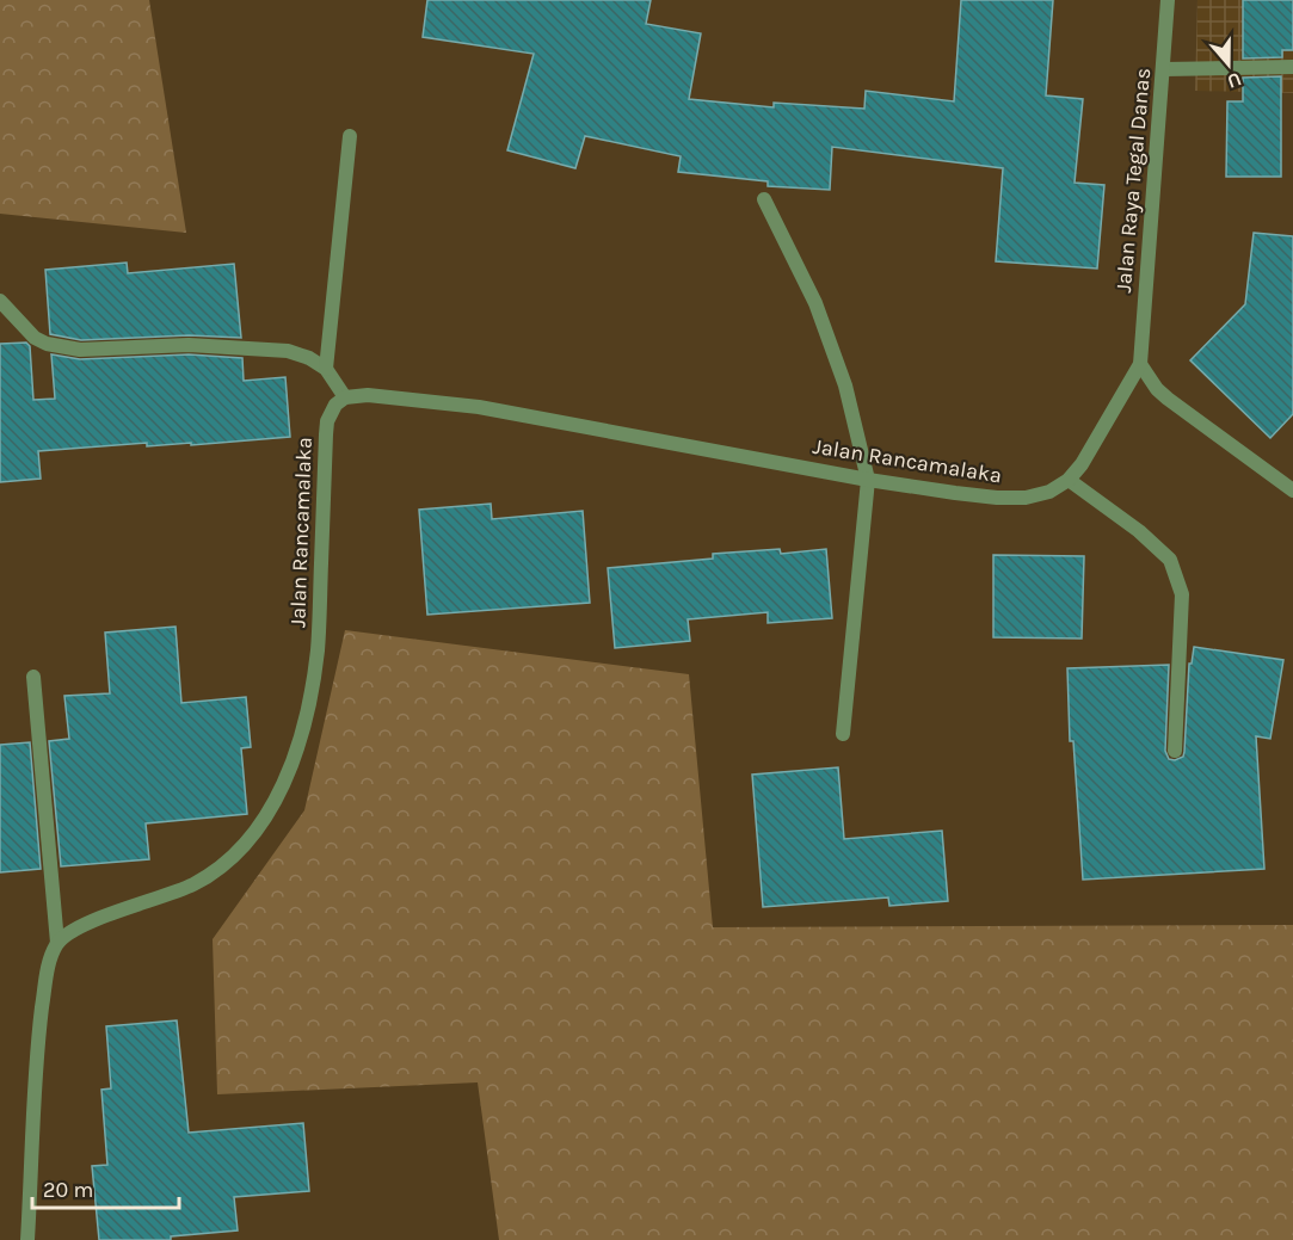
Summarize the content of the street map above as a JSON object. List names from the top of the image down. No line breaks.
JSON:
{"streets":{"street":["Jalan Raya Tegal Danas","Jalan Rancamalaka"]},"crossings":[["Jalan Raya Tegal Danas","Jalan Rancamalaka"]],"scale_bar":"20 m","north":"bottom"}
